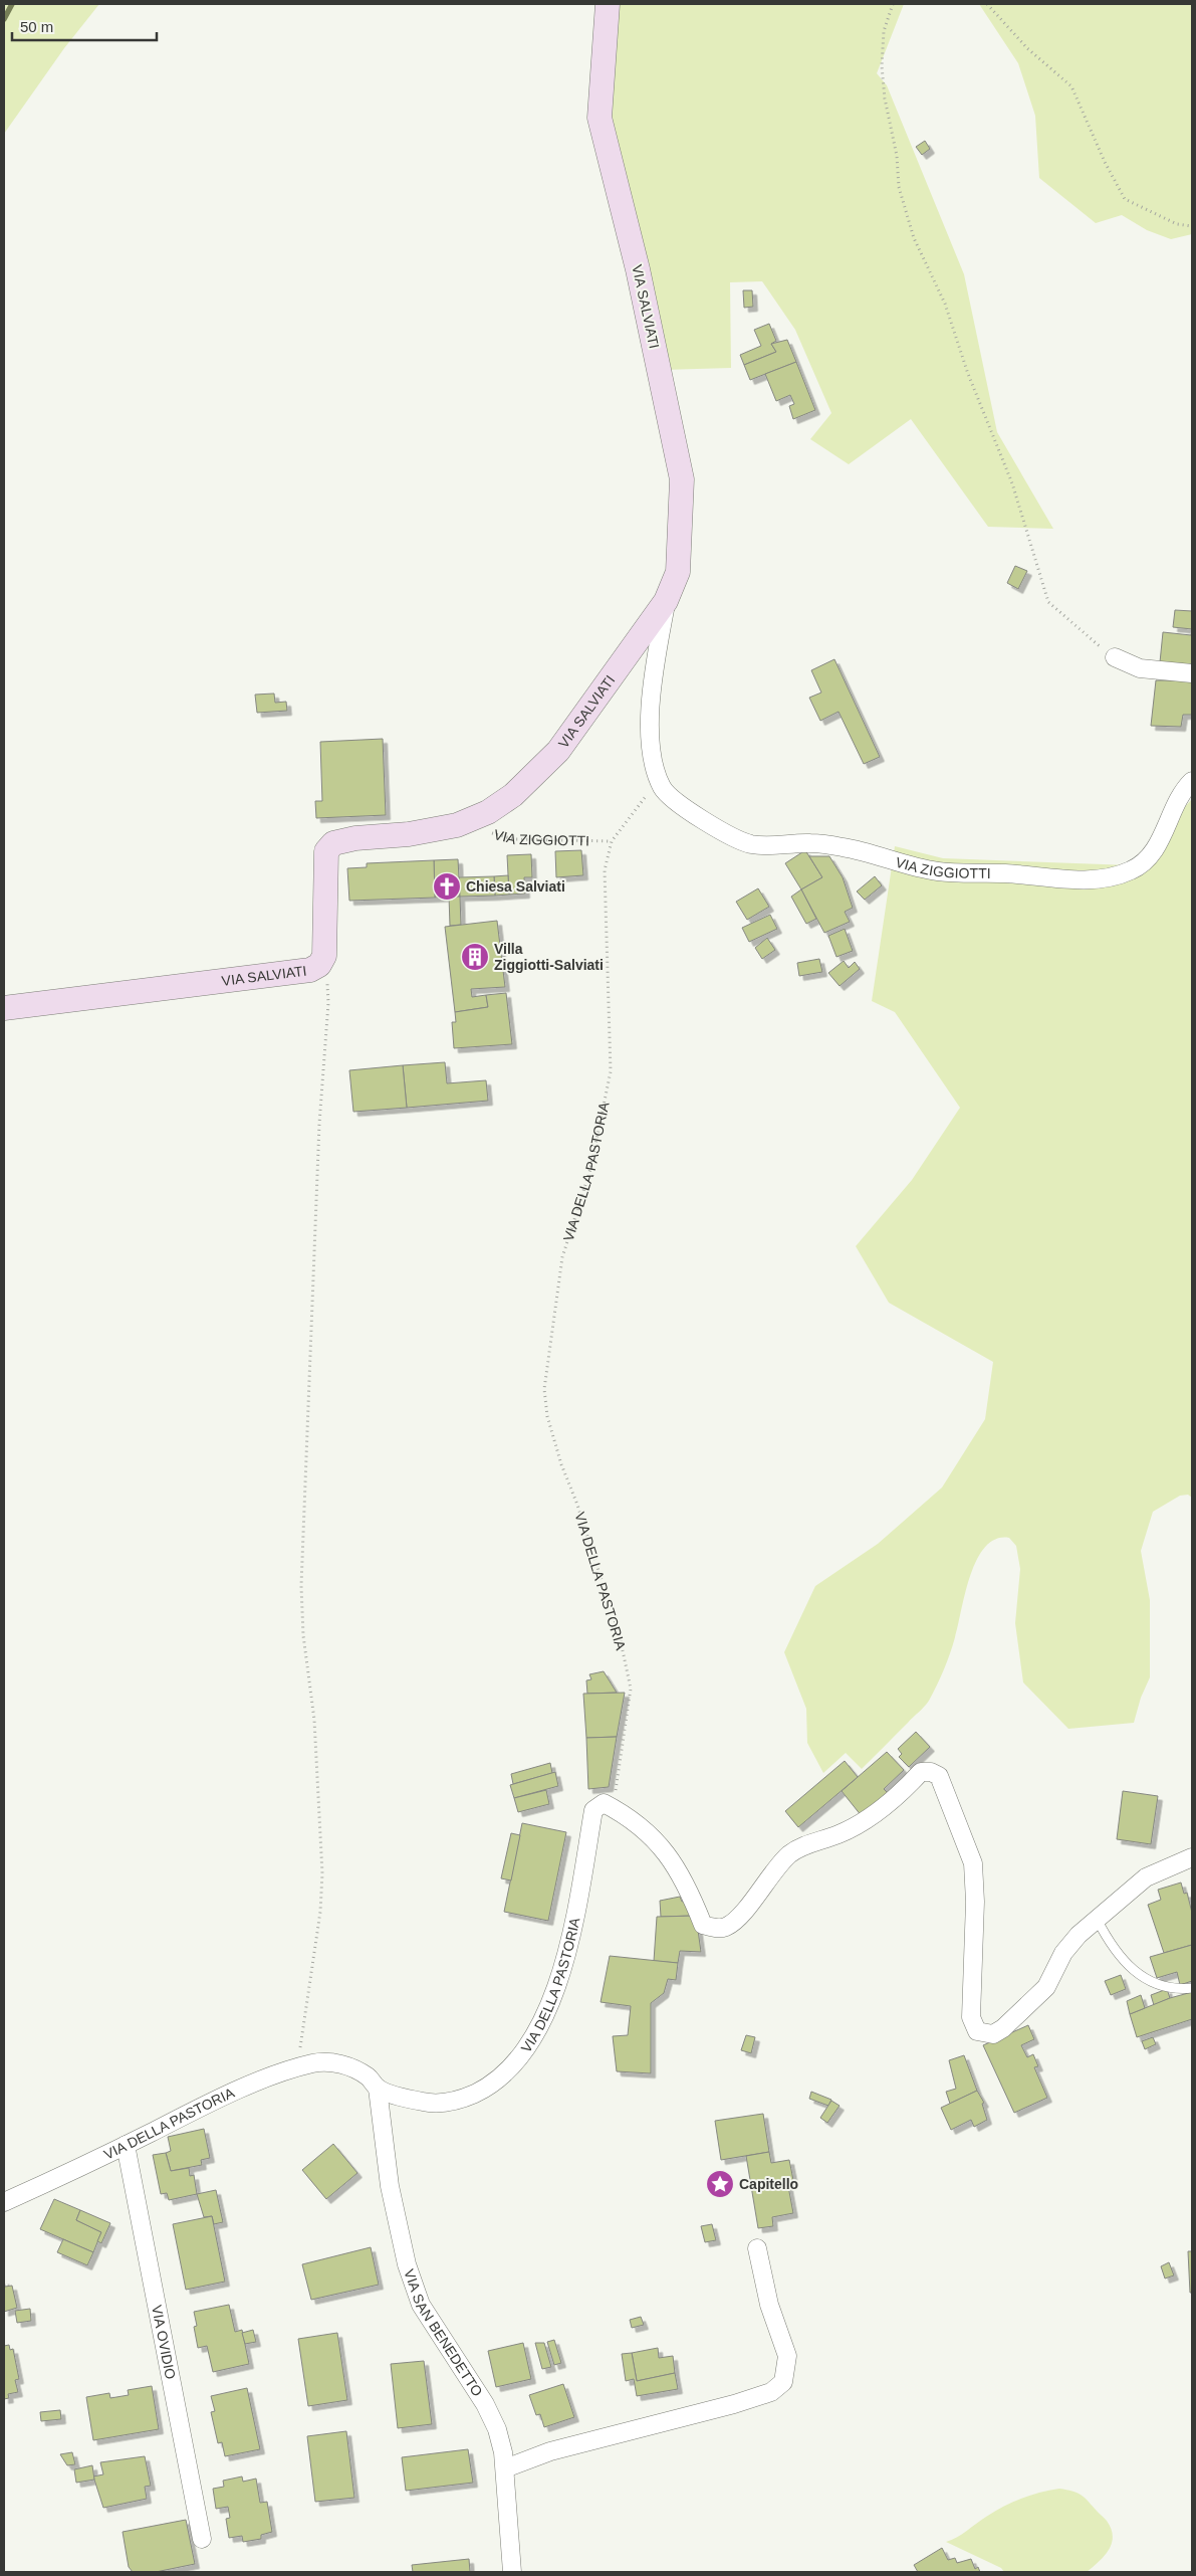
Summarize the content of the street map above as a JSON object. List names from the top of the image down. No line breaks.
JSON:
{"streets":{"street":["VIA SALVIATI","VIA ZIGGIOTTI","VIA DELLA PASTORIA","VIA SAN BENEDETTO","VIA OVIDIO"]},"crossings":[["VIA SALVIATI","VIA ZIGGIOTTI"],["VIA ZIGGIOTTI","VIA DELLA PASTORIA"],["VIA DELLA PASTORIA","VIA SAN BENEDETTO"],["VIA DELLA PASTORIA","VIA OVIDIO"]],"places":{"church":["Chiesa Salviati"],"building":["Villa Ziggiotti-Salviati"],"place":["Capitello"]},"scale_bar":"50 m"}
